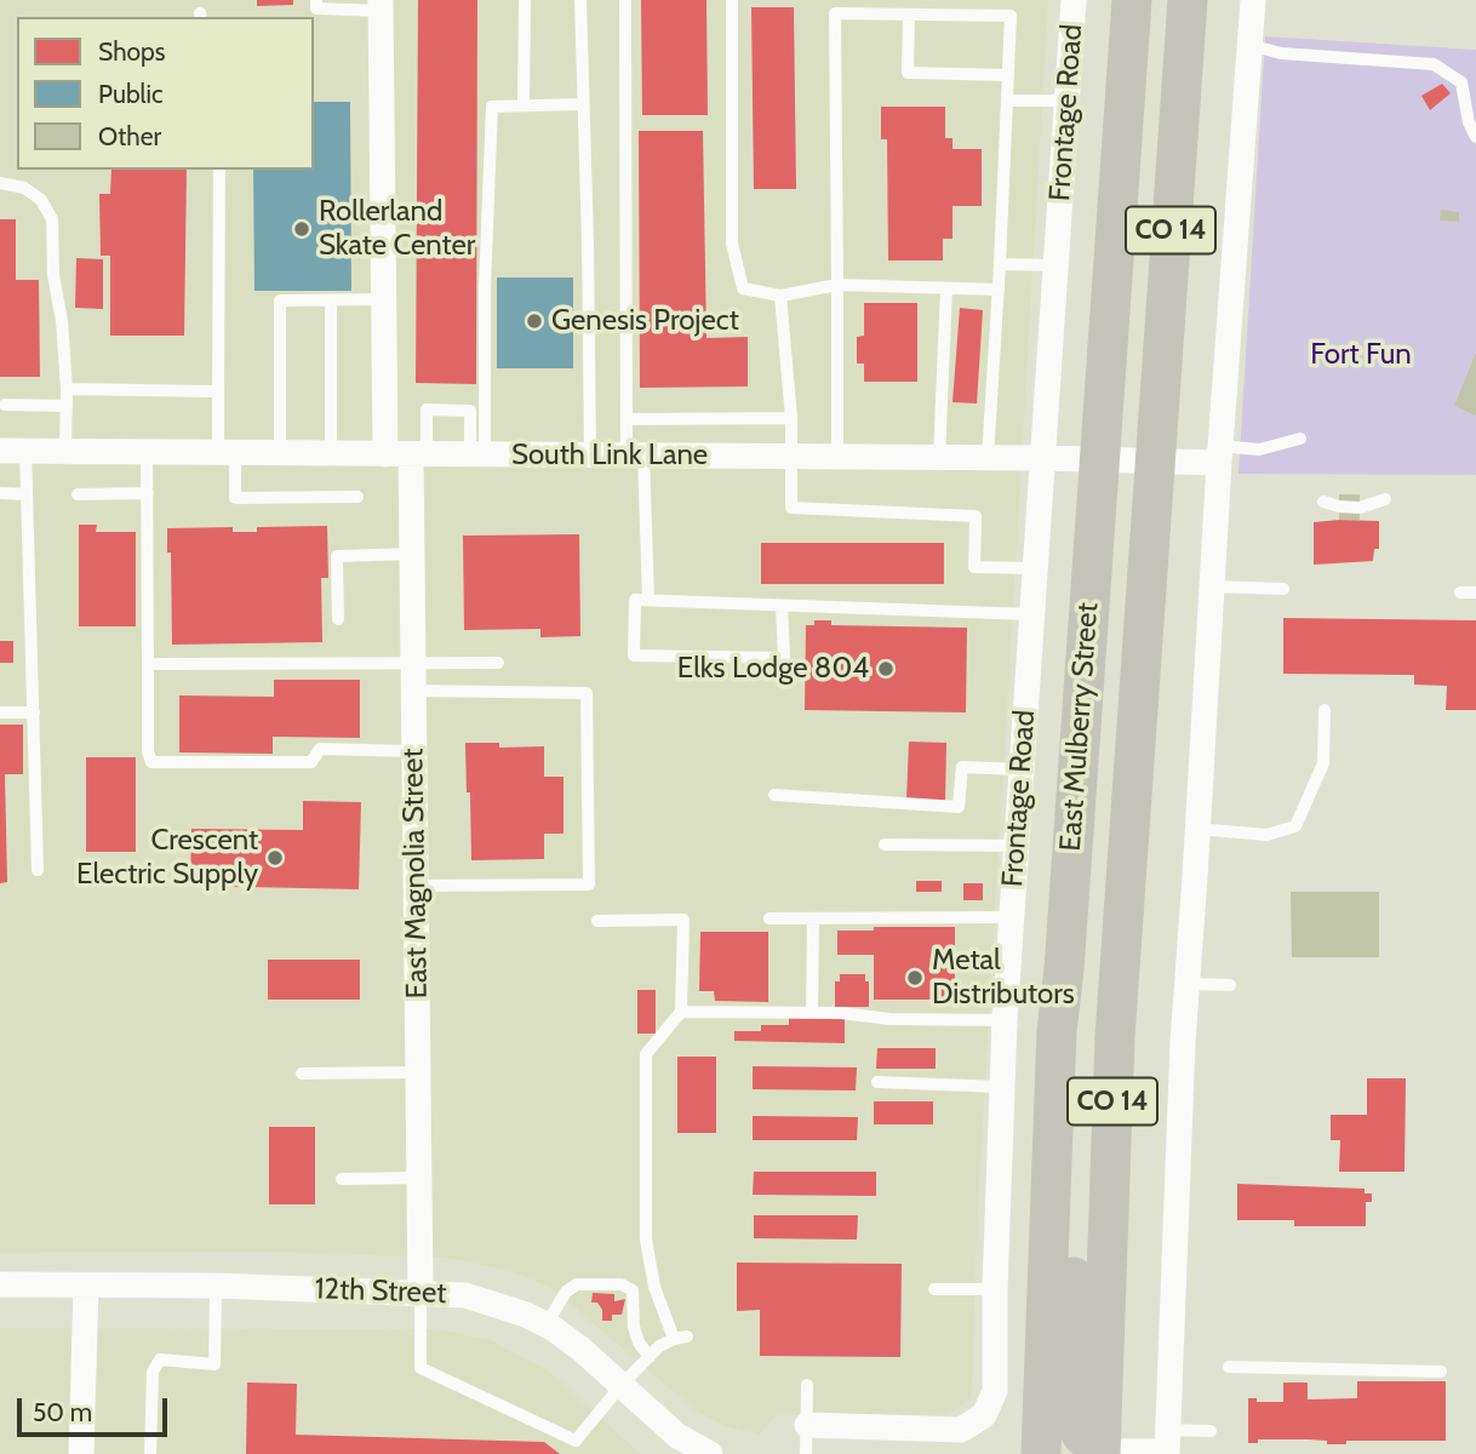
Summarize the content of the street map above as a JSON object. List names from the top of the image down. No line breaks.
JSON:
{"streets":{"highway":["CO 14","East Mulberry Street"],"street":["Frontage Road","South Link Lane","East Magnolia Street","12th Street"]},"crossings":[["Frontage Road","South Link Lane"],["South Link Lane","East Mulberry Street"],["South Link Lane","East Magnolia Street"],["East Magnolia Street","12th Street"]],"parks":["Fort Fun"],"places":["Rollerland Skate Center","Genesis Project","Elks Lodge 804","Crescent Electric Supply","Metal Distributors"],"legend":["Shops","Public","Other"],"scale_bar":"50 m"}
